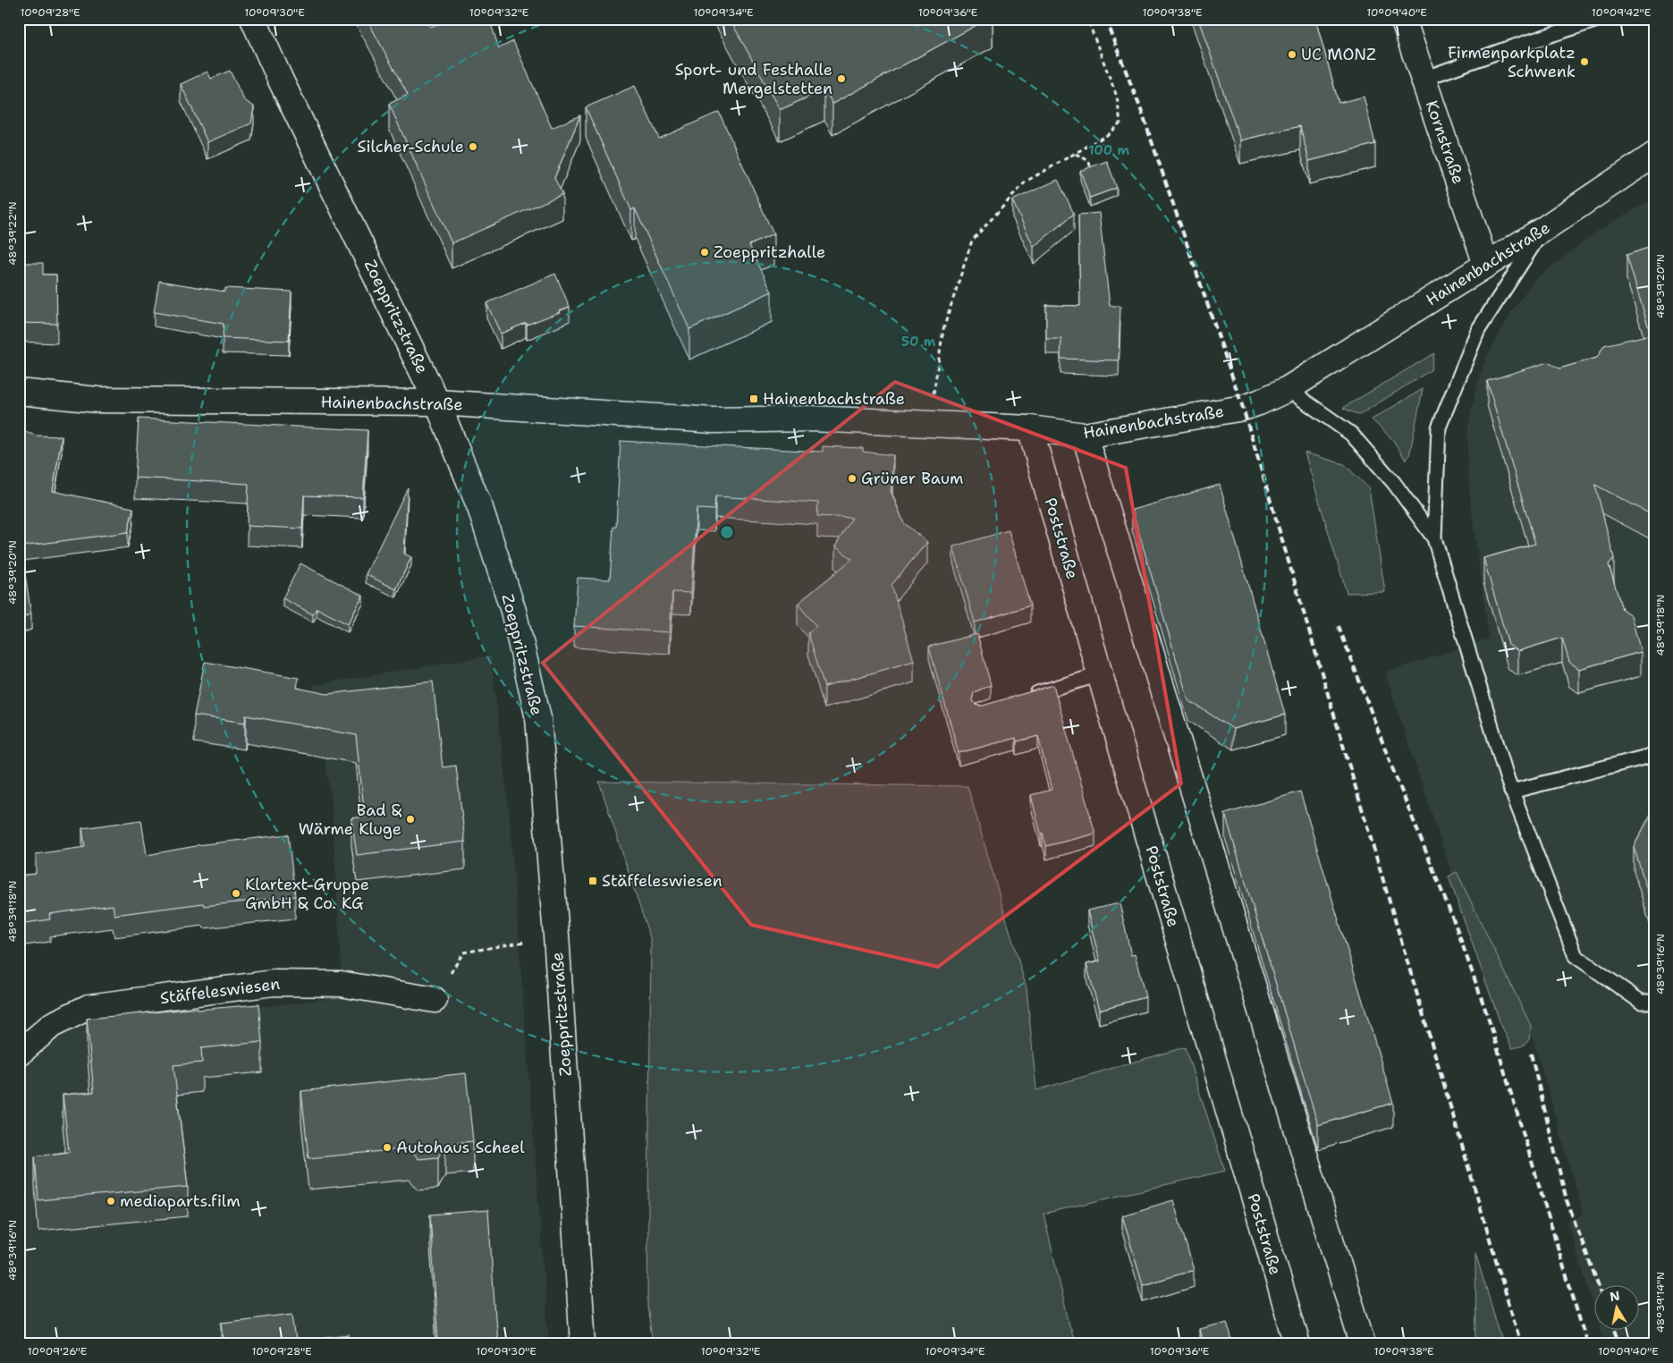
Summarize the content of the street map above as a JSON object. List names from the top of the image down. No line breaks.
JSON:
{"streets":{"street":["Kornstraße","Hainenbachstraße","Zoeppritzstraße","Poststraße","Stäffeleswiesen"]},"crossings":[["Kornstraße","Hainenbachstraße"],["Hainenbachstraße","Zoeppritzstraße"],["Hainenbachstraße","Poststraße"]],"places":{"other":["UC MONZ","Firmenparkplatz Schwenk","Sport- und Festhalle Mergelstetten","Silcher-Schule","Zoeppritzhalle","Grüner Baum","Bad & Wärme Kluge","Klartext-Gruppe GmbH & Co. KG","Autohaus Scheel","mediaparts.film"],"transit":["Hainenbachstraße","Stäffeleswiesen"]},"north":"top","coordinates":["10°09'28\"E","10°09'30\"E","10°09'32\"E","10°09'34\"E","10°09'36\"E","10°09'38\"E","10°09'40\"E","10°09'42\"E","48°39'22\"N","48°39'20\"N","48°39'18\"N","48°39'16\"N","48°39'14\"N","10°09'26\"E"],"rings":["100 m","50 m"]}
